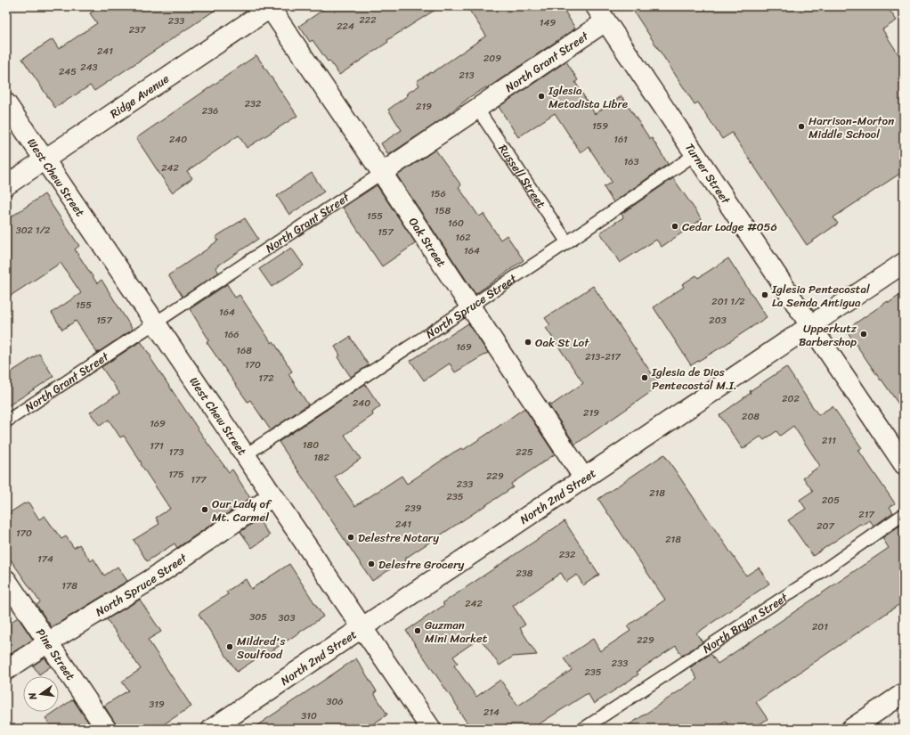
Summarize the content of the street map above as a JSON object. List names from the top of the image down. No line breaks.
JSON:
{"streets":{"street":["North Grant Street","Ridge Avenue","Turner Street","West Chew Street","Oak Street","North Spruce Street","North 2nd Street","Pine Street"],"lane":["Russell Street","North Bryan Street"]},"crossings":[["North Grant Street","Turner Street"],["North Grant Street","Russell Street"],["North Grant Street","West Chew Street"],["North Grant Street","Oak Street"],["Ridge Avenue","West Chew Street"],["Ridge Avenue","Oak Street"],["Turner Street","North Spruce Street"],["Turner Street","North 2nd Street"],["Russell Street","North Spruce Street"],["West Chew Street","North Spruce Street"],["West Chew Street","North 2nd Street"],["Oak Street","North Spruce Street"],["Oak Street","North 2nd Street"],["North Spruce Street","Pine Street"]],"places":["Iglesia Metodista Libre","Harrison-Morton Middle School","Cedar Lodge #056","Iglesia Pentecostal La Senda Antigua","Upperkutz Barbershop","Oak St Lot","Iglesia de Dios Pentecostal M.I.","Our Lady of Mt. Carmel","Delestre Notary","Delestre Grocery","Guzman Mini Market","Mildred's Soulfood"],"house_numbers":["222","233","149","224","237","241","209","243","245","213","232","219","236","159","240","161","163","242","156","158","155","160","302 1/2","157","162","164","201 1/2","155","164","157","203","166","169","168","213-217","170","172","202","240","219","208","169","211","180","171","173","225","182","175","229","177","233","218","235","205","239","217","241","207","170","218","232","174","238","178","242","305","303","201","229","233","235","306","319","214","310"],"north":"left"}
